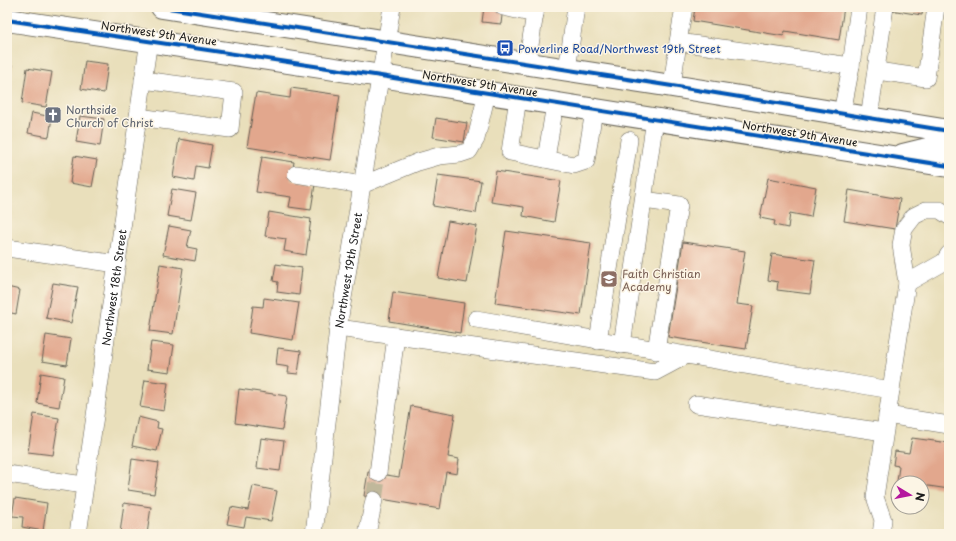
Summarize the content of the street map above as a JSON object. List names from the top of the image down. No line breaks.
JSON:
{"streets":{"main road":["Northwest 9th Avenue"],"street":["Northwest 19th Street","Northwest 18th Street"]},"crossings":[["Northwest 9th Avenue","Northwest 19th Street"],["Northwest 9th Avenue","Northwest 18th Street"]],"places":{"bus stop":["Powerline Road/Northwest 19th Street"],"church":["Northside Church of Christ"],"school or university":["Faith Christian Academy"]},"north":"right"}
